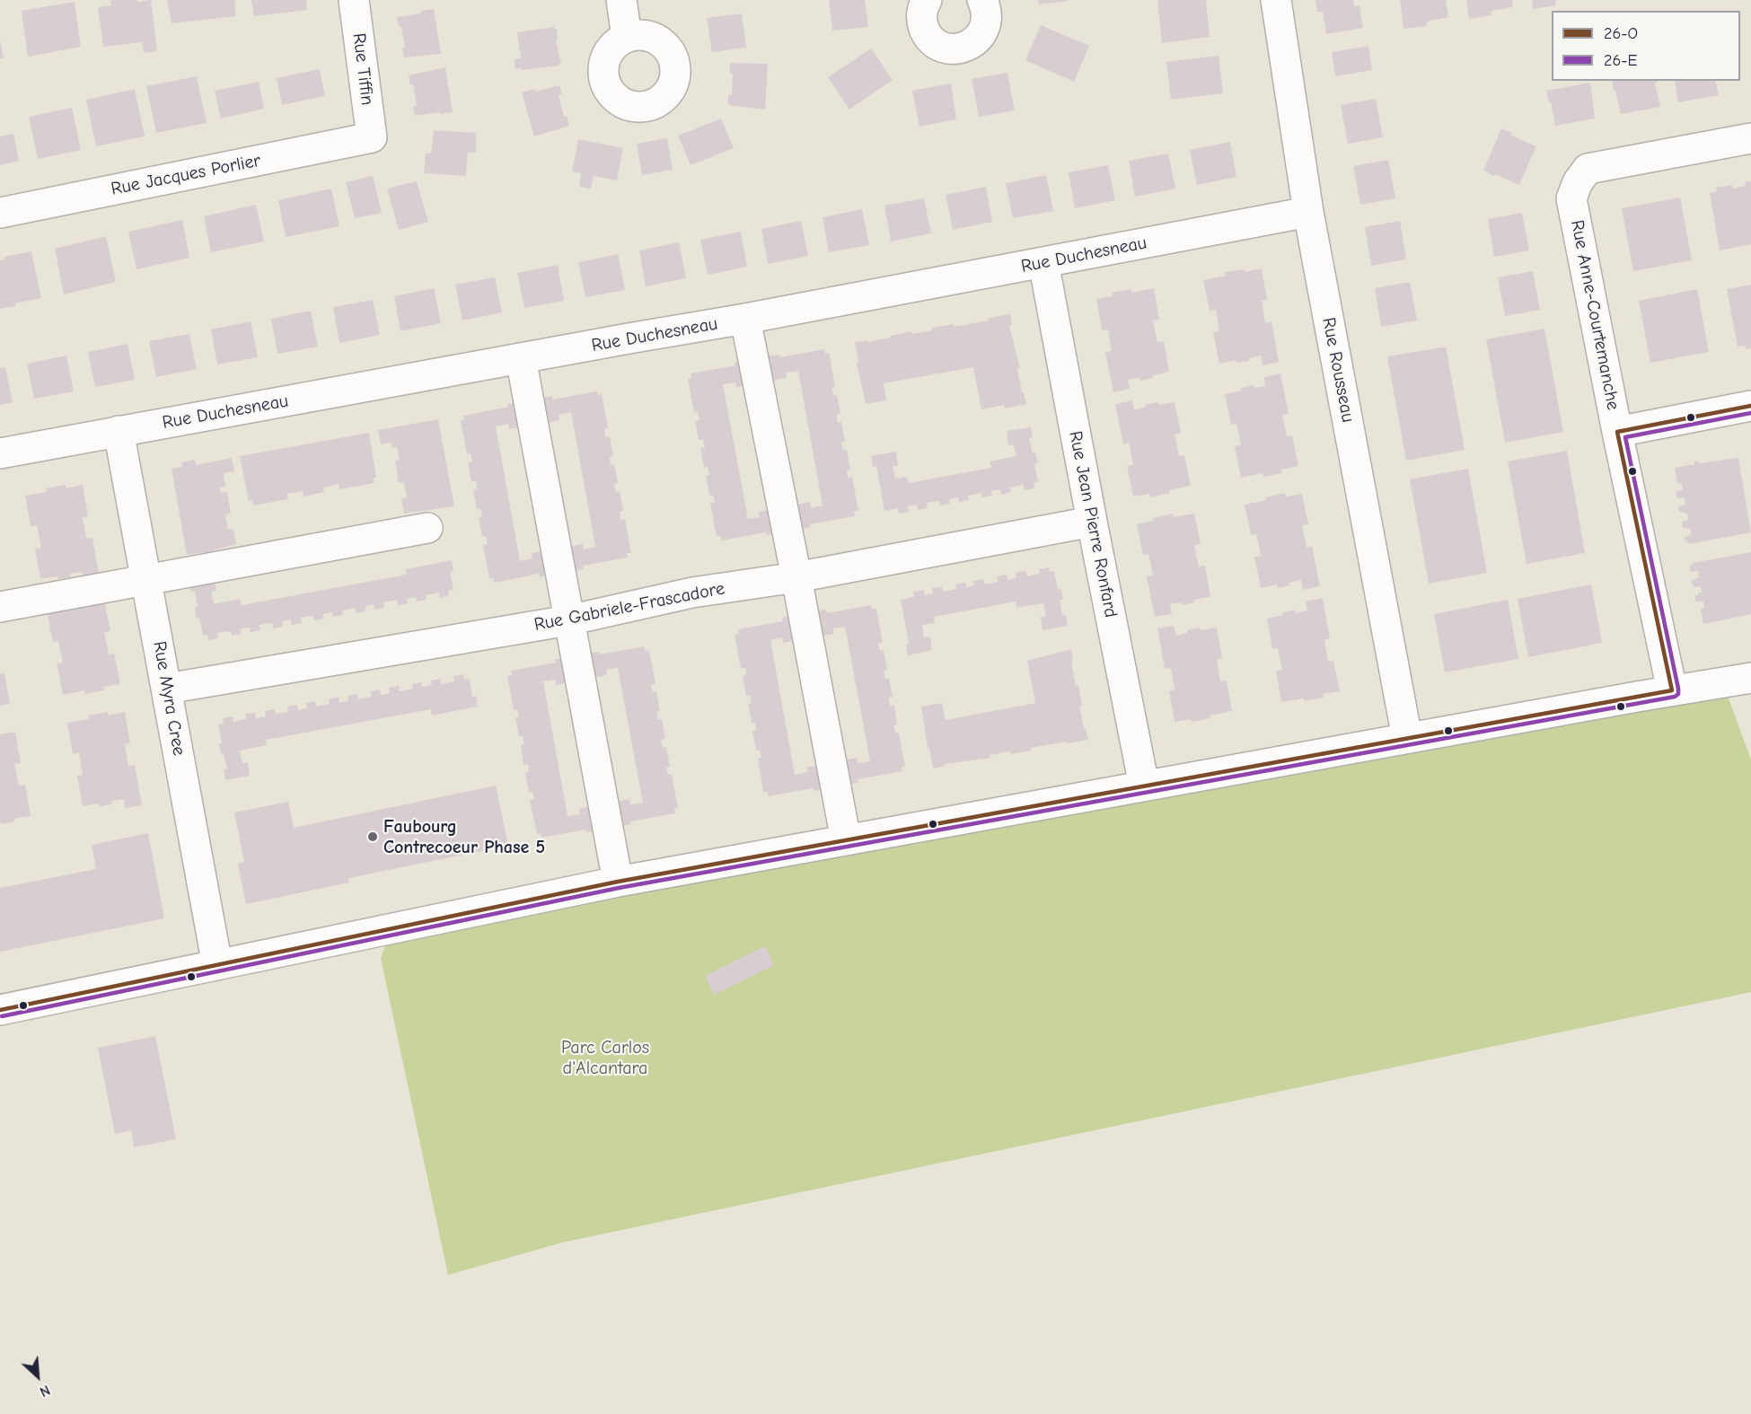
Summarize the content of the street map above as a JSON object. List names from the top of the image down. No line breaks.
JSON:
{"streets":{"street":["Rue Tiffin","Rue Jacques Porlier","Rue Duchesneau","Rue Anne-Courtemanche","Rue Rousseau","Rue Jean Pierre Ronfard","Rue Gabriele-Frascadore","Rue Myra Cree"]},"crossings":[["Rue Tiffin","Rue Jacques Porlier"],["Rue Duchesneau","Rue Rousseau"],["Rue Duchesneau","Rue Jean Pierre Ronfard"],["Rue Duchesneau","Rue Myra Cree"],["Rue Jean Pierre Ronfard","Rue Gabriele-Frascadore"],["Rue Gabriele-Frascadore","Rue Myra Cree"]],"parks":["Parc Carlos d'Alcantara"],"places":["Faubourg Contrecoeur Phase 5"],"lines":["transit line 26-O","transit line 26-E"],"legend":["26-O","26-E"],"north":"bottom right"}
